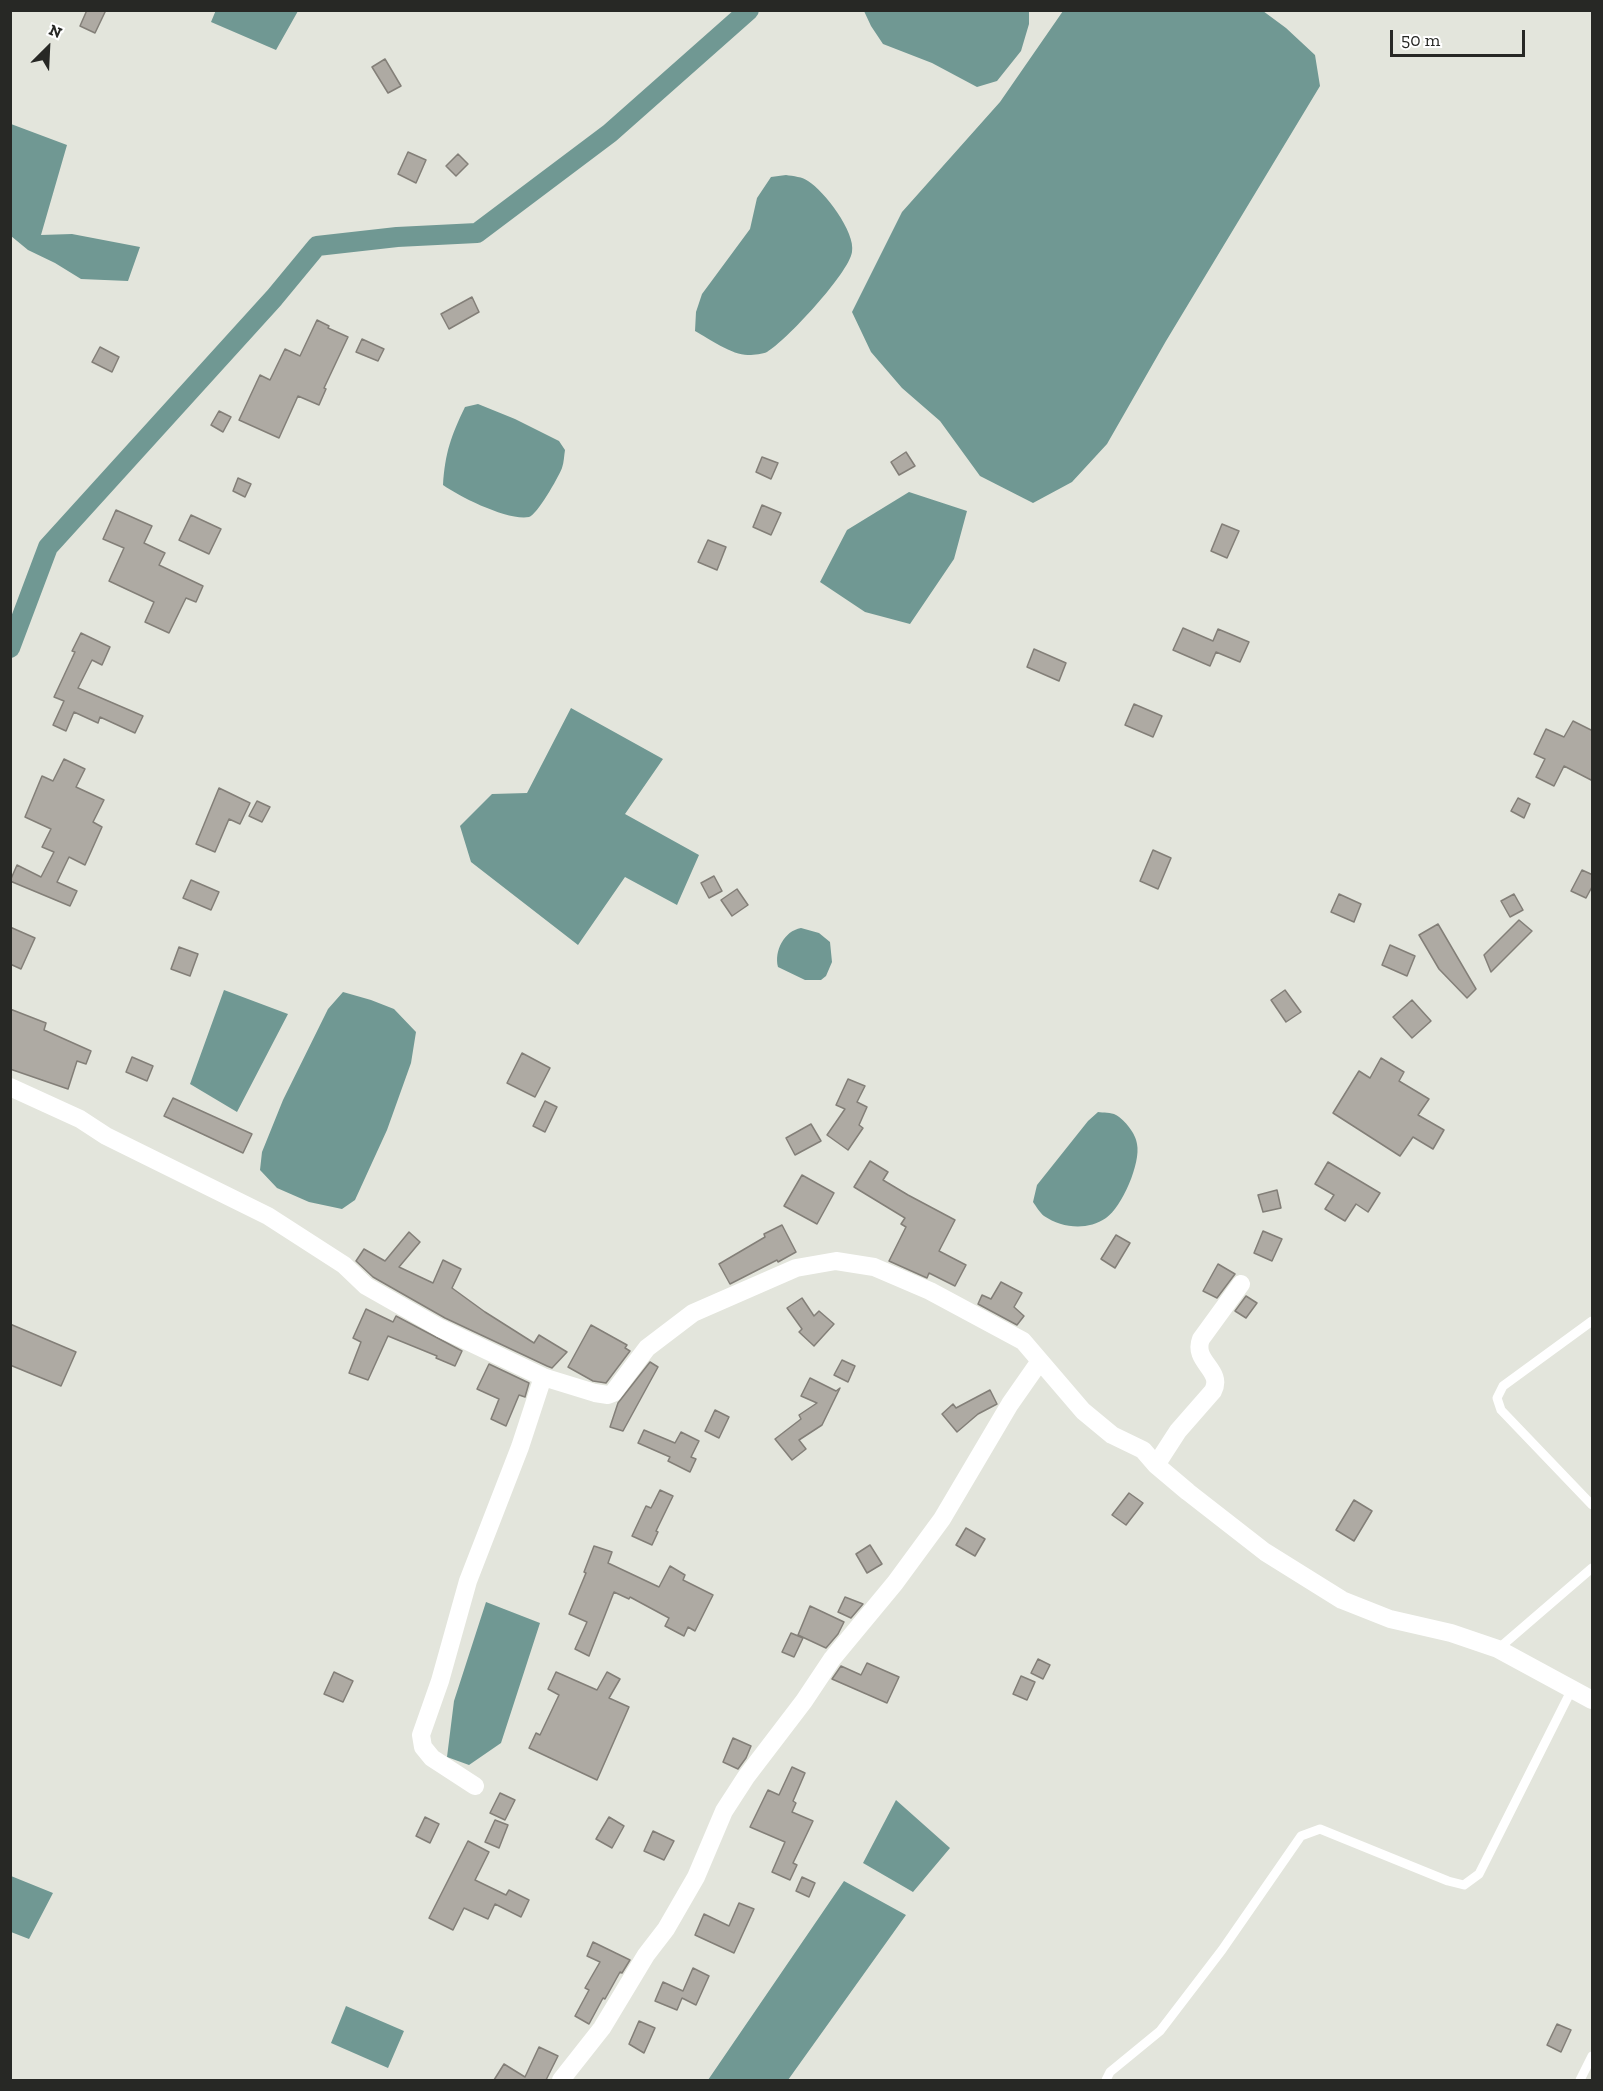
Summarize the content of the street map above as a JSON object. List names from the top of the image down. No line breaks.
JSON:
{"scale_bar":"50 m","north":"top right"}
